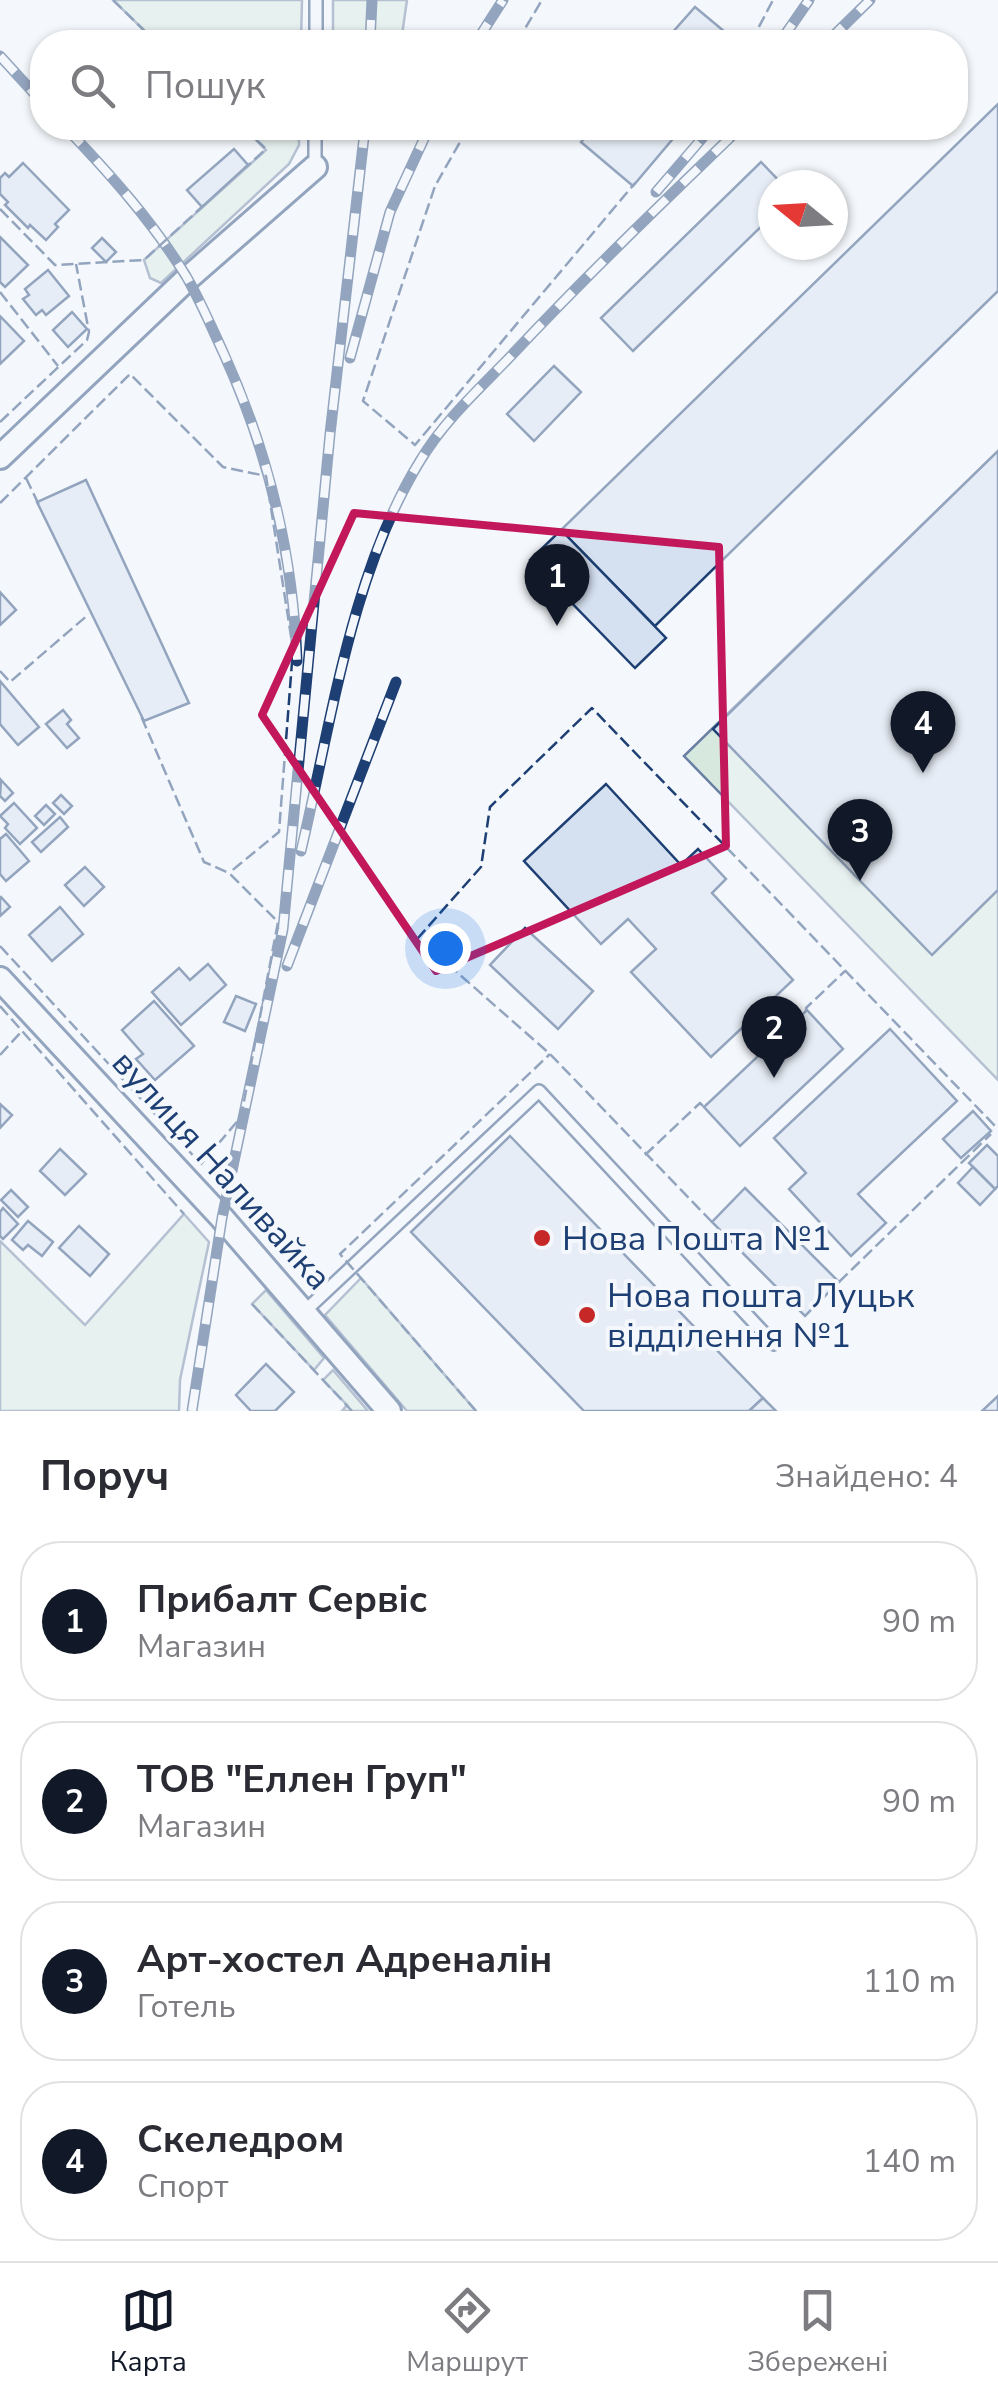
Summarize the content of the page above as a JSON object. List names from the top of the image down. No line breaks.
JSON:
{"streets":{"street":["вулиця Наливайка"]},"places":["Нова Пошта №1","Нова пошта Луцьк відділення №1"],"north":"left","page":{"search":"Пошук","pins":["1","4","3","2"],"heading":["Поруч","Знайдено: 4"],"list":[{"mark":"1","name":"Прибалт Сервіс","note":"Магазин","value":"90 m"},{"mark":"2","name":"ТОВ \"Еллен Груп\"","note":"Магазин","value":"90 m"},{"mark":"3","name":"Арт-хостел Адреналін","note":"Готель","value":"110 m"},{"mark":"4","name":"Скеледром","note":"Спорт","value":"140 m"}],"nav":["Карта","Маршрут","Збережені"]}}
